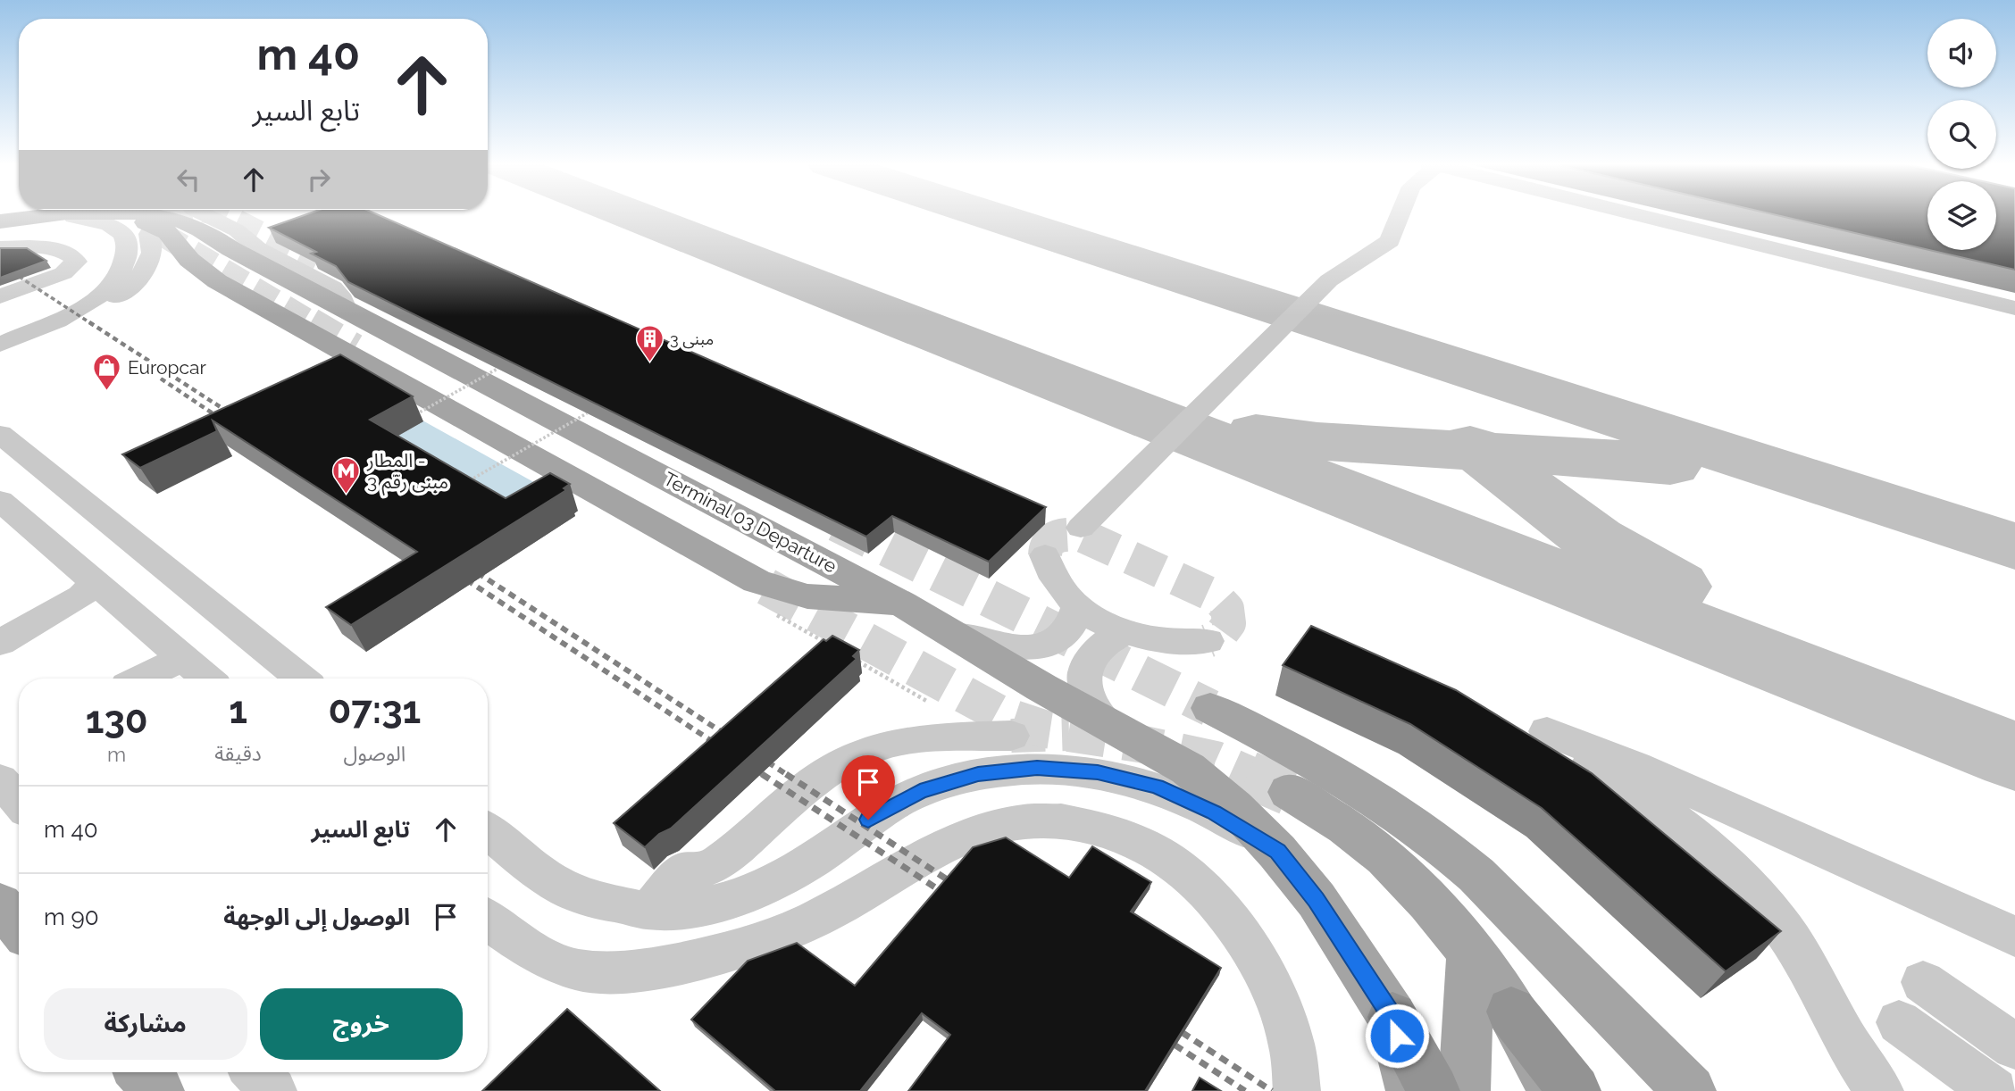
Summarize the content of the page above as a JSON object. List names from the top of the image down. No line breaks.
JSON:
{"streets":{"main road":["Terminal 03 Departure"]},"places":{"building":["مبنى 3"],"shop":["Europcar"],"metro station":["المطار - مبنى رقم 3"]},"page":{"turn":["40 m","تابع السير"],"eta":["07:31","الوصول","1","دقيقة","130","m"],"list":[{"name":"تابع السير","value":"40 m"},{"name":"الوصول إلى الوجهة","value":"90 m"}],"buttons":["خروج","مشاركة"]}}
